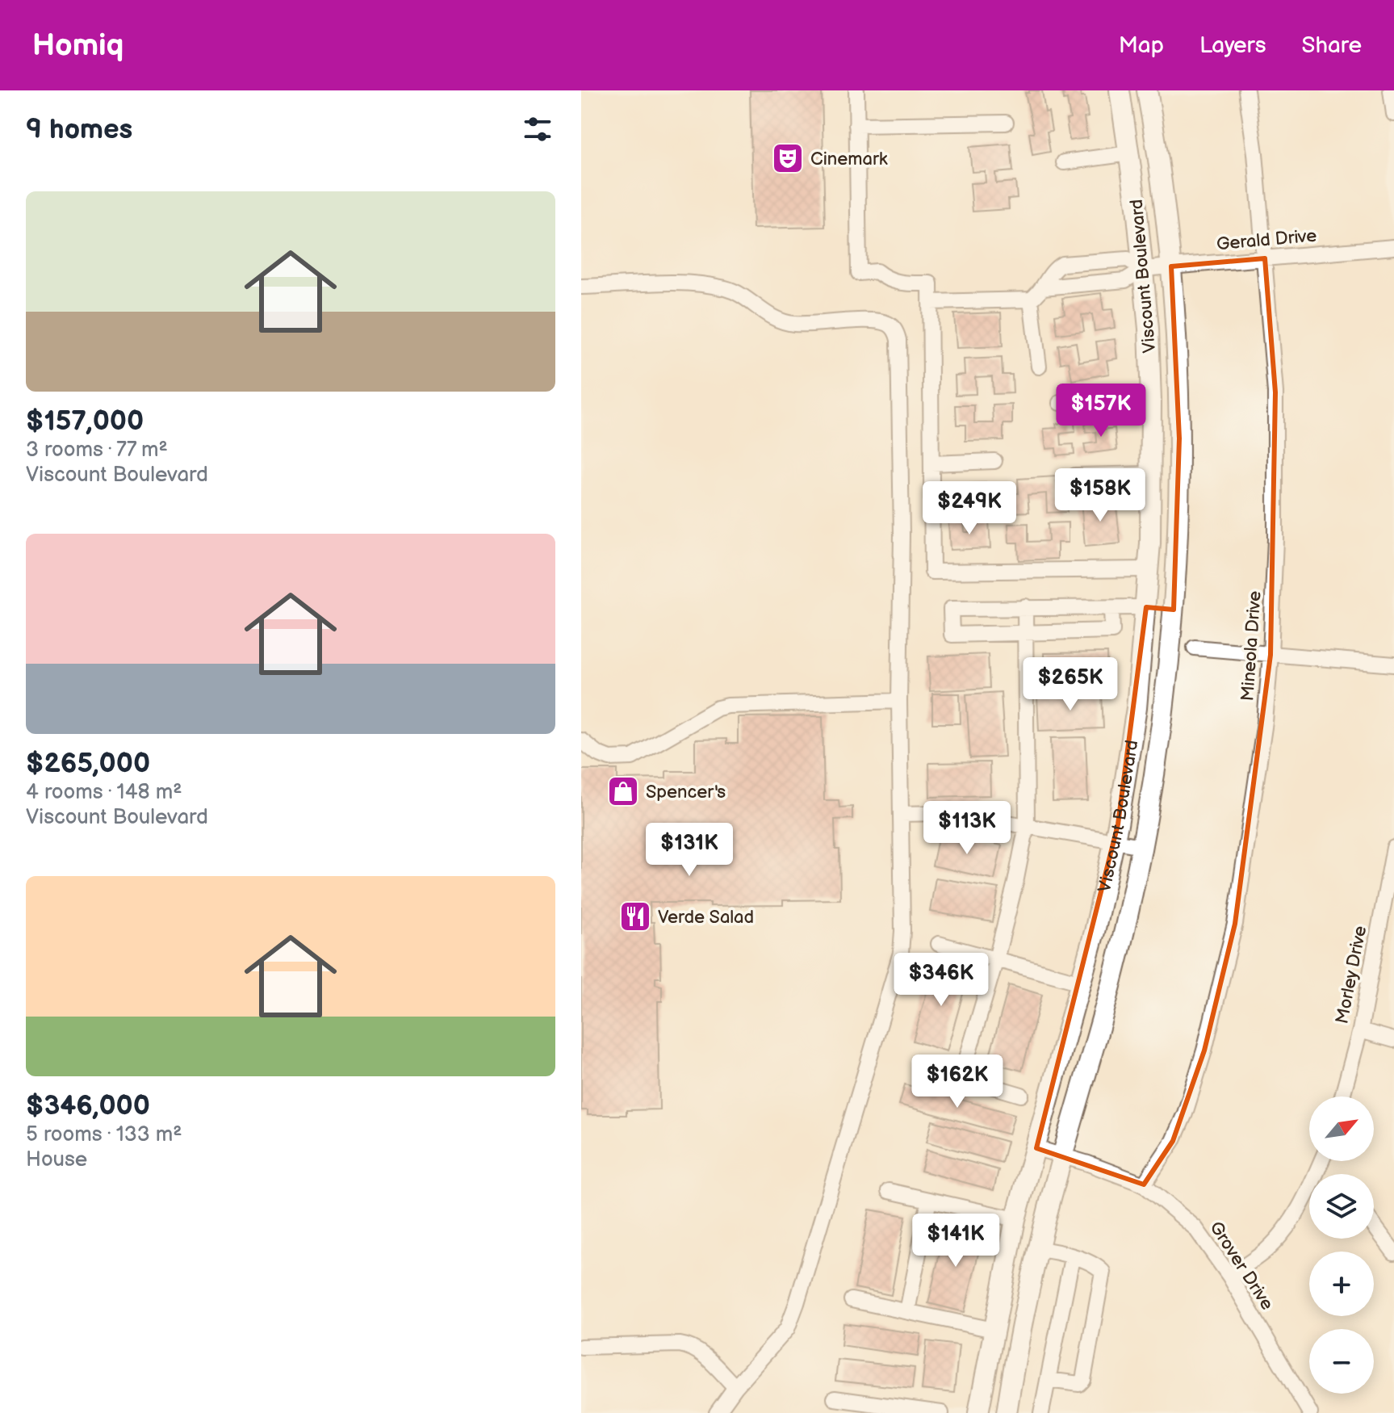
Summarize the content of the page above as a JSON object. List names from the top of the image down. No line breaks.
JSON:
{"streets":{"main road":["Viscount Boulevard"],"street":["Gerald Drive","Mineola Drive","Morley Drive","Grover Drive"]},"crossings":[["Gerald Drive","Viscount Boulevard"],["Gerald Drive","Mineola Drive"],["Viscount Boulevard","Grover Drive"],["Mineola Drive","Grover Drive"]],"places":{"theatre":["Cinemark"],"shop":["Spencer's"],"restaurant":["Verde Salad"]},"north":"top right","page":{"header":"Homiq","nav":["Map","Layers","Share"],"heading":"9 homes","list":[{"name":"$157,000","note":"3 rooms · 77 m² · Viscount Boulevard"},{"name":"$265,000","note":"4 rooms · 148 m² · Viscount Boulevard"},{"name":"$346,000","note":"5 rooms · 133 m² · House"}],"price":["$157K","$158K","$249K","$265K","$113K","$131K","$346K","$162K","$141K"],"map_buttons":["+","−"]}}
